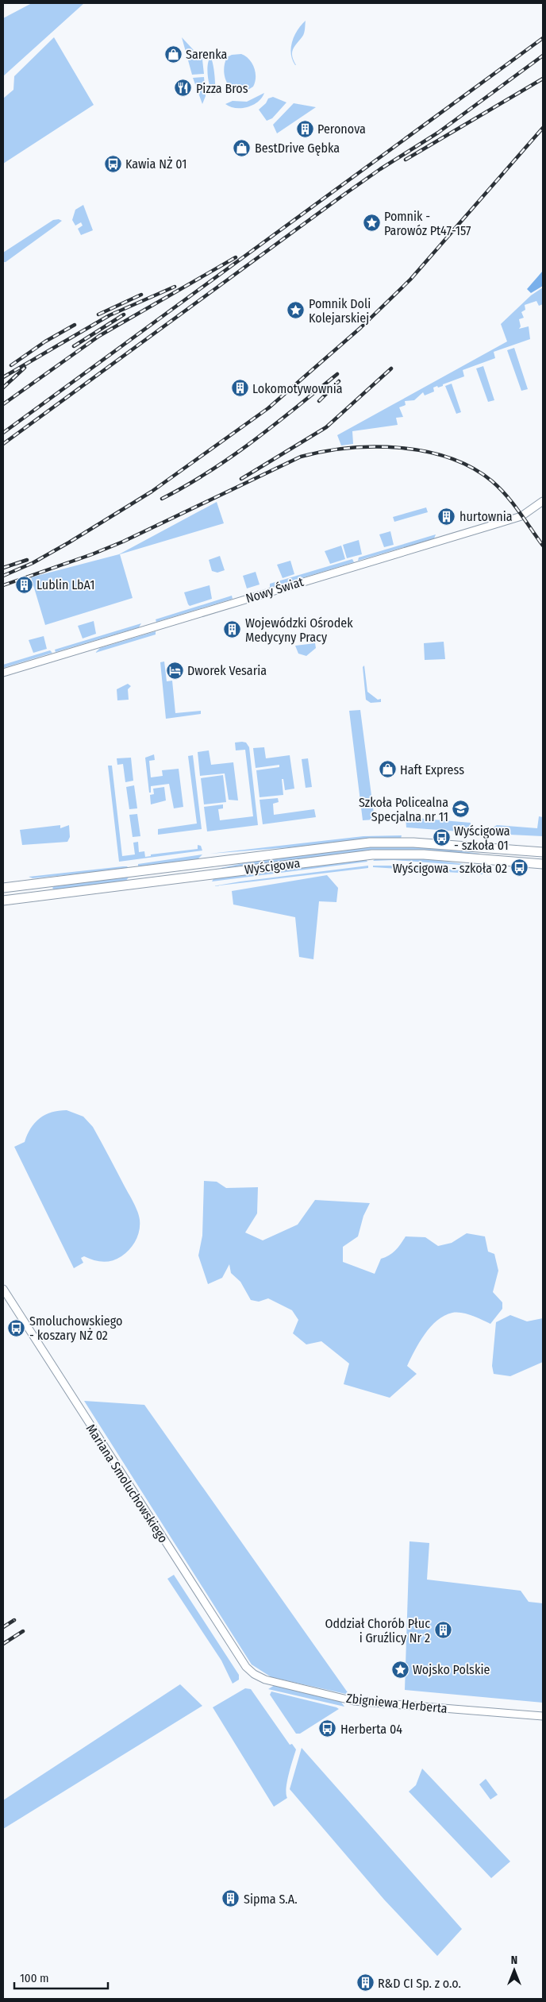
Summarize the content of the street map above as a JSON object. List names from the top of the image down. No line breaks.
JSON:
{"streets":{"main road":["Wyścigowa"],"street":["Nowy Świat","Mariana Smoluchowskiego","Zbigniewa Herberta"]},"crossings":[["Mariana Smoluchowskiego","Zbigniewa Herberta"]],"places":{"shop":["Sarenka","BestDrive Gębka","Haft Express"],"restaurant":["Pizza Bros"],"building":["Peronova","Lokomotywownia","hurtownia","Lublin LbA1","Wojewódzki Ośrodek Medycyny Pracy","Oddział Chorób Płuc i Gruźlicy Nr 2","Sipma S.A.","R&D CI Sp. z o.o."],"bus stop":["Kawia NŻ 01","Wyścigowa - szkoła 01","Wyścigowa - szkoła 02","Smoluchowskiego - koszary NŻ 02","Herberta 04"],"place":["Pomnik - Parowóz Pt47-157","Pomnik Doli Kolejarskiej","Wojsko Polskie"],"hotel":["Dworek Vesaria"],"school or university":["Szkoła Policealna Specjalna nr 11"]},"scale_bar":"100 m","north":"top"}
